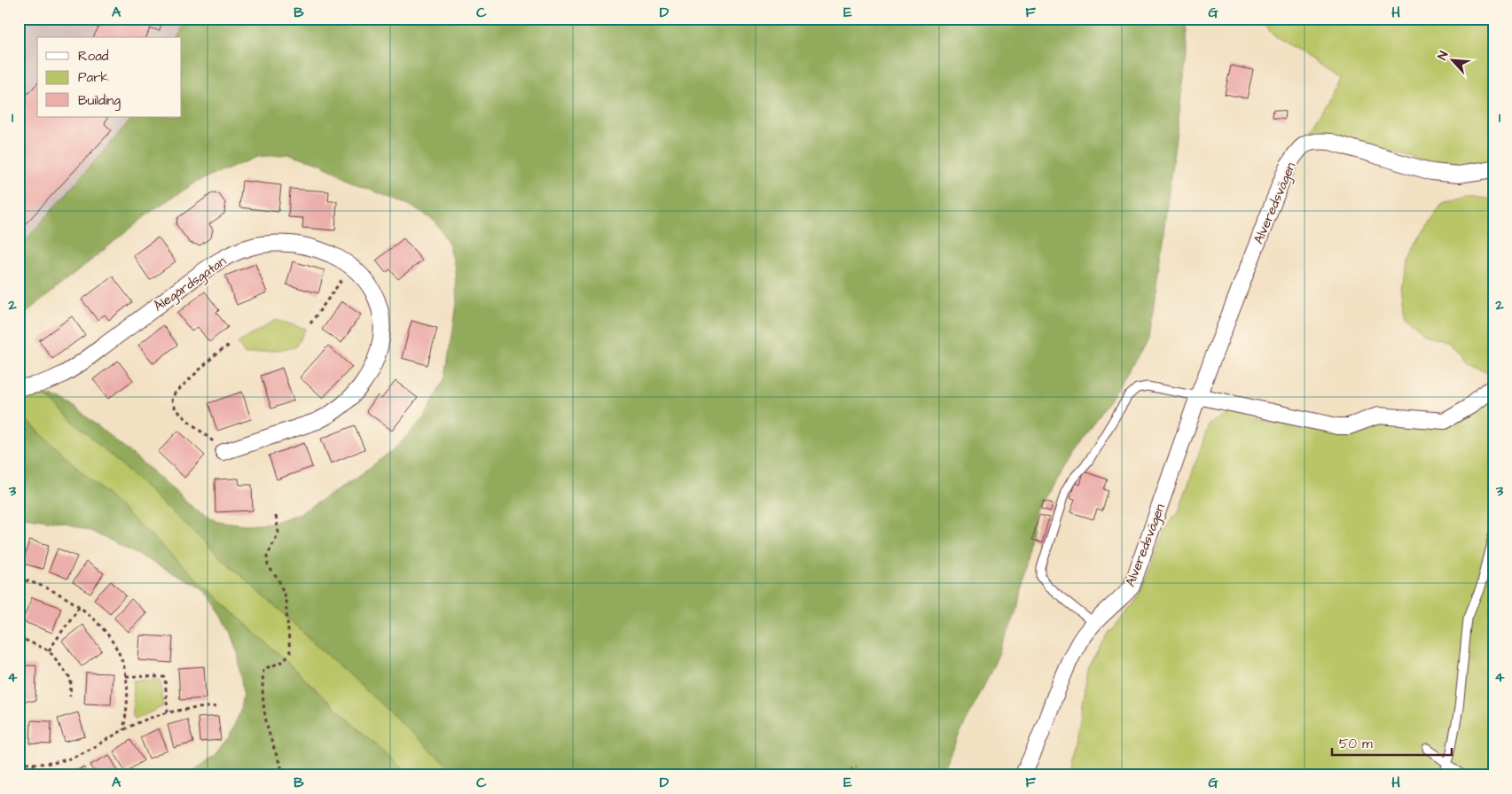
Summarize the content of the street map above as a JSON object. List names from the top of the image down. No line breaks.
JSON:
{"streets":{"street":["Alveredsvägen","Ålegårdsgatan"]},"legend":["Road","Park","Building"],"scale_bar":"50 m","north":"top left","grid":{"columns":["A","B","C","D","E","F","G","H"],"rows":["1","2","3","4"]}}
